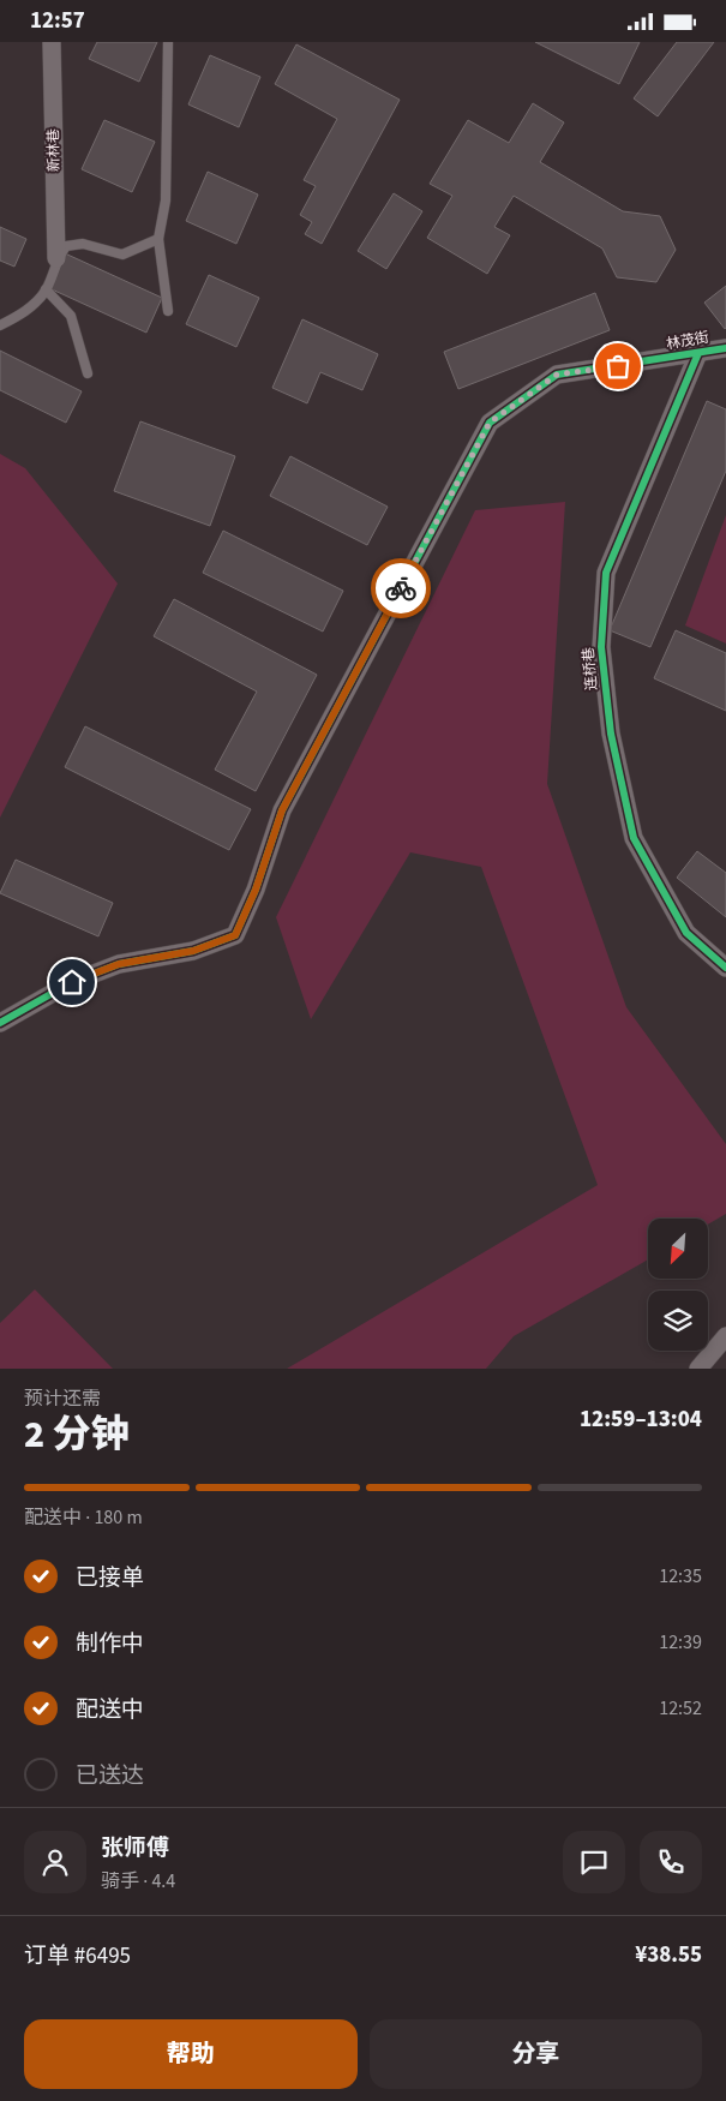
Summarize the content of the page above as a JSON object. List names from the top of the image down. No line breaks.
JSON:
{"streets":{"street":["新林巷","林茂街","连桥巷"]},"crossings":[["林茂街","连桥巷"]],"north":"bottom left","page":{"status":"12:57","heading":["2 分钟","预计还需","12:59–13:04"],"panel":["张师傅","骑手 · 4.4","订单 #6495","¥38.55"],"bar":"配送中 · 180 m","list":[["已接单","12:35"],["制作中","12:39"],["配送中","12:52"],"已送达"],"buttons":["帮助","分享"]}}
